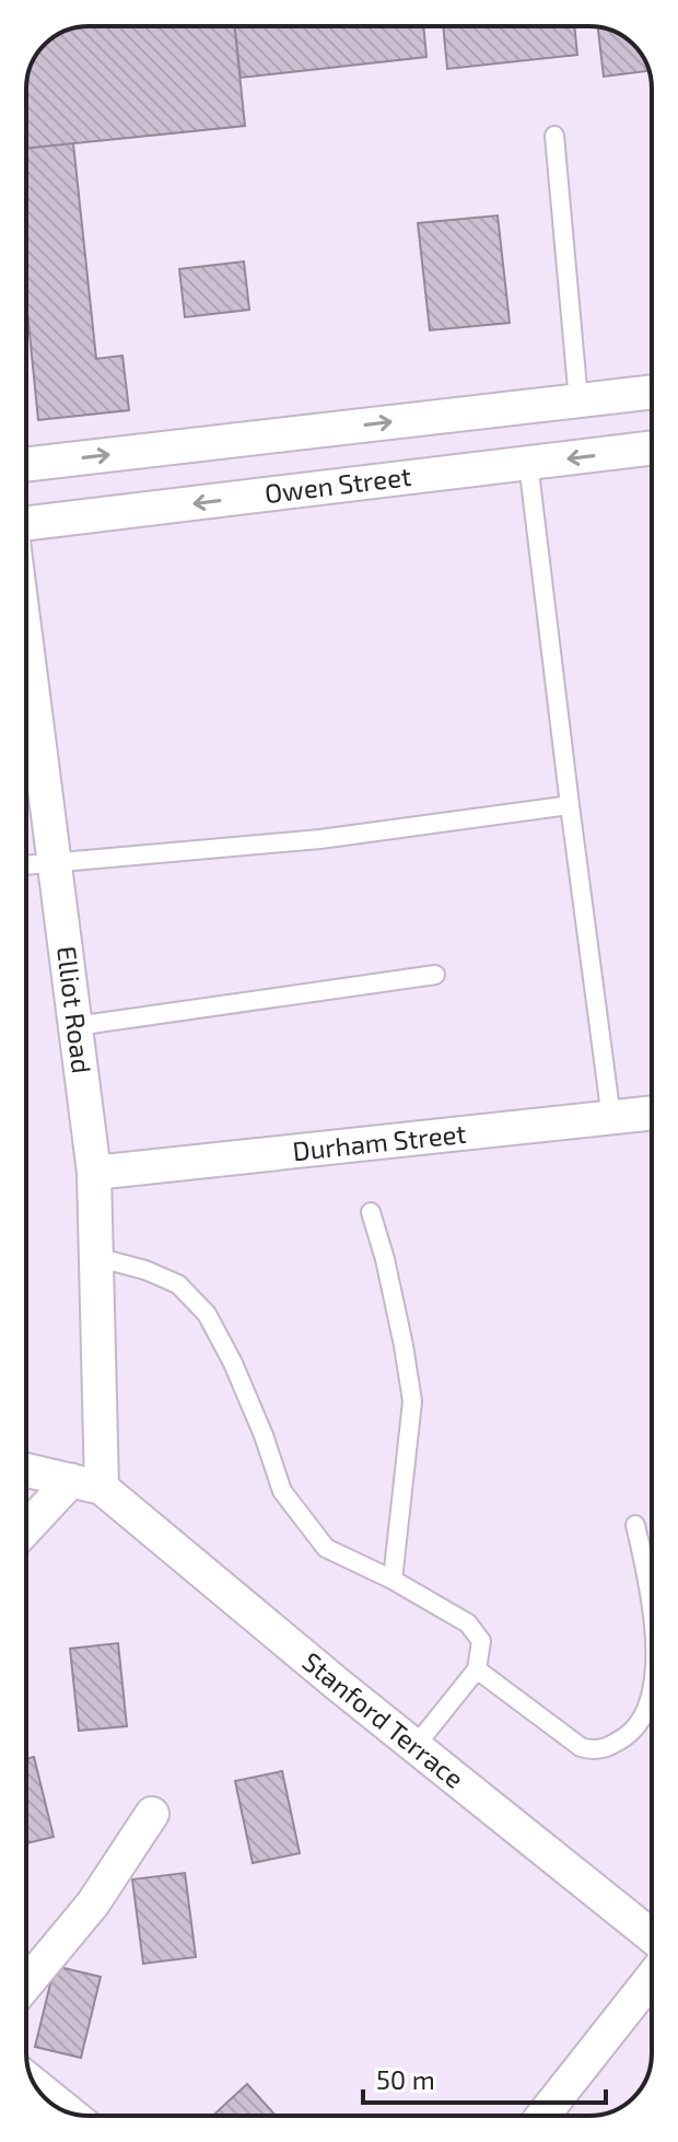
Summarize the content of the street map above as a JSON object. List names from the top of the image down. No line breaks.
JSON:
{"streets":{"street":["Owen Street","Elliot Road","Durham Street","Stanford Terrace"]},"crossings":[["Elliot Road","Durham Street"],["Elliot Road","Stanford Terrace"]],"scale_bar":"50 m"}
